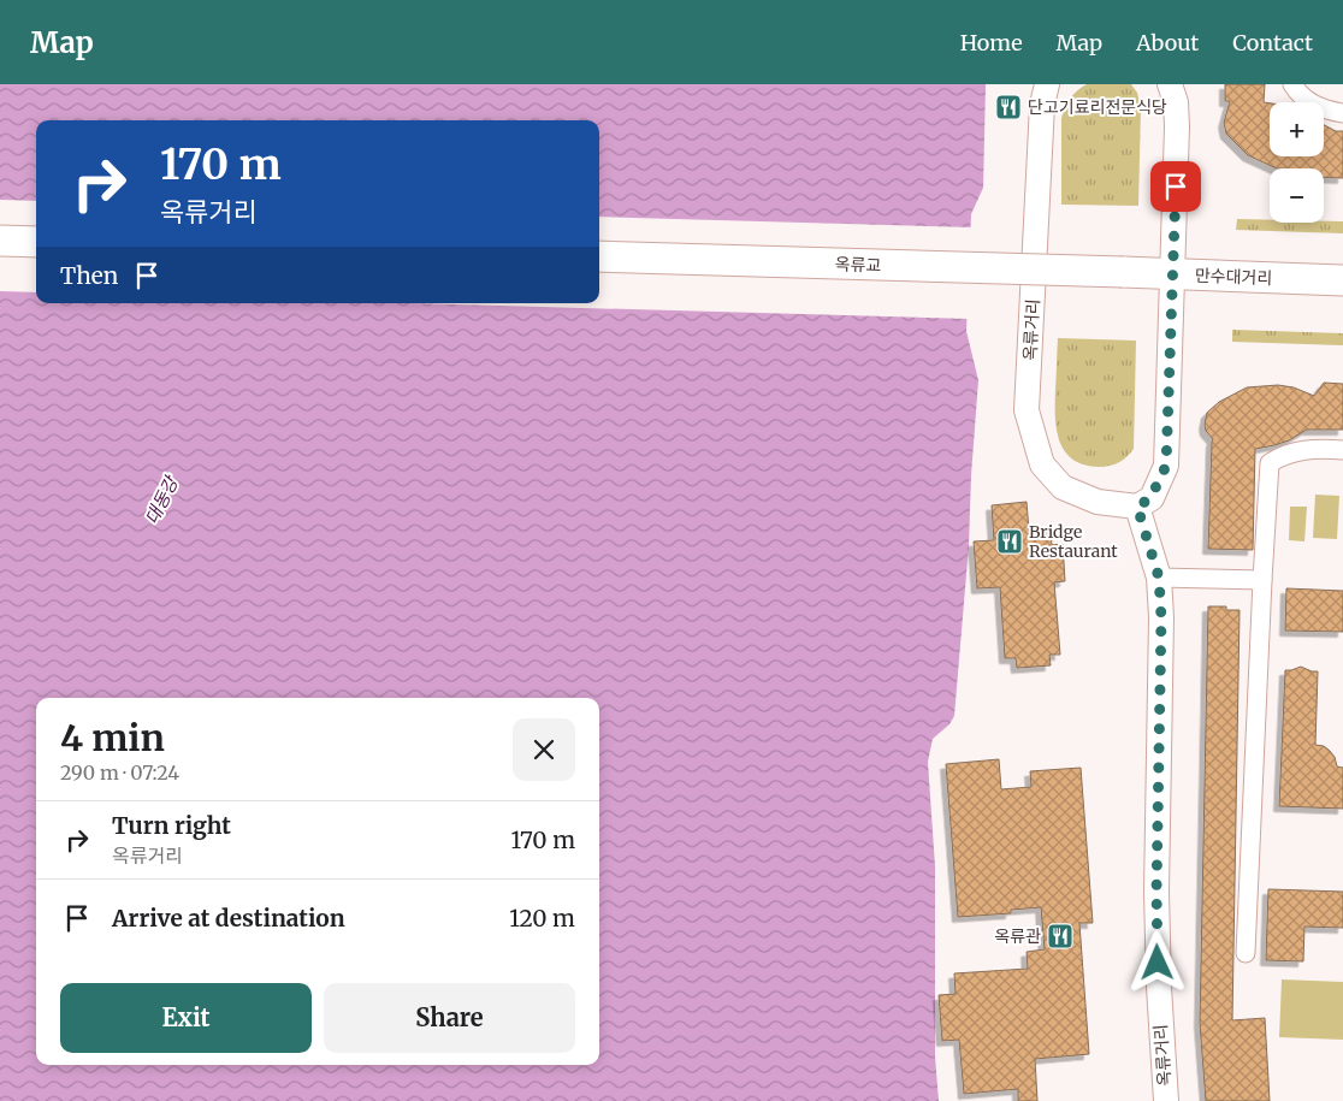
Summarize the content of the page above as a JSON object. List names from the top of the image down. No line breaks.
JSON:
{"streets":{"main road":["옥류교","만수대거리"],"street":["옥류거리"]},"crossings":[["옥류교","만수대거리"]],"water":["대동강"],"places":{"restaurant":["단고기료리전문식당","Bridge Restaurant","옥류관"]},"page":{"header":"Map","nav":["Home","Map","About","Contact"],"map_buttons":["+","−"],"turn":["170 m","옥류거리"],"then":"Then","heading":["4 min","290 m · 07:24"],"list":[{"name":"Turn right","note":"옥류거리","value":"170 m"},{"name":"Arrive at destination","value":"120 m"}],"buttons":["Exit","Share"]}}
